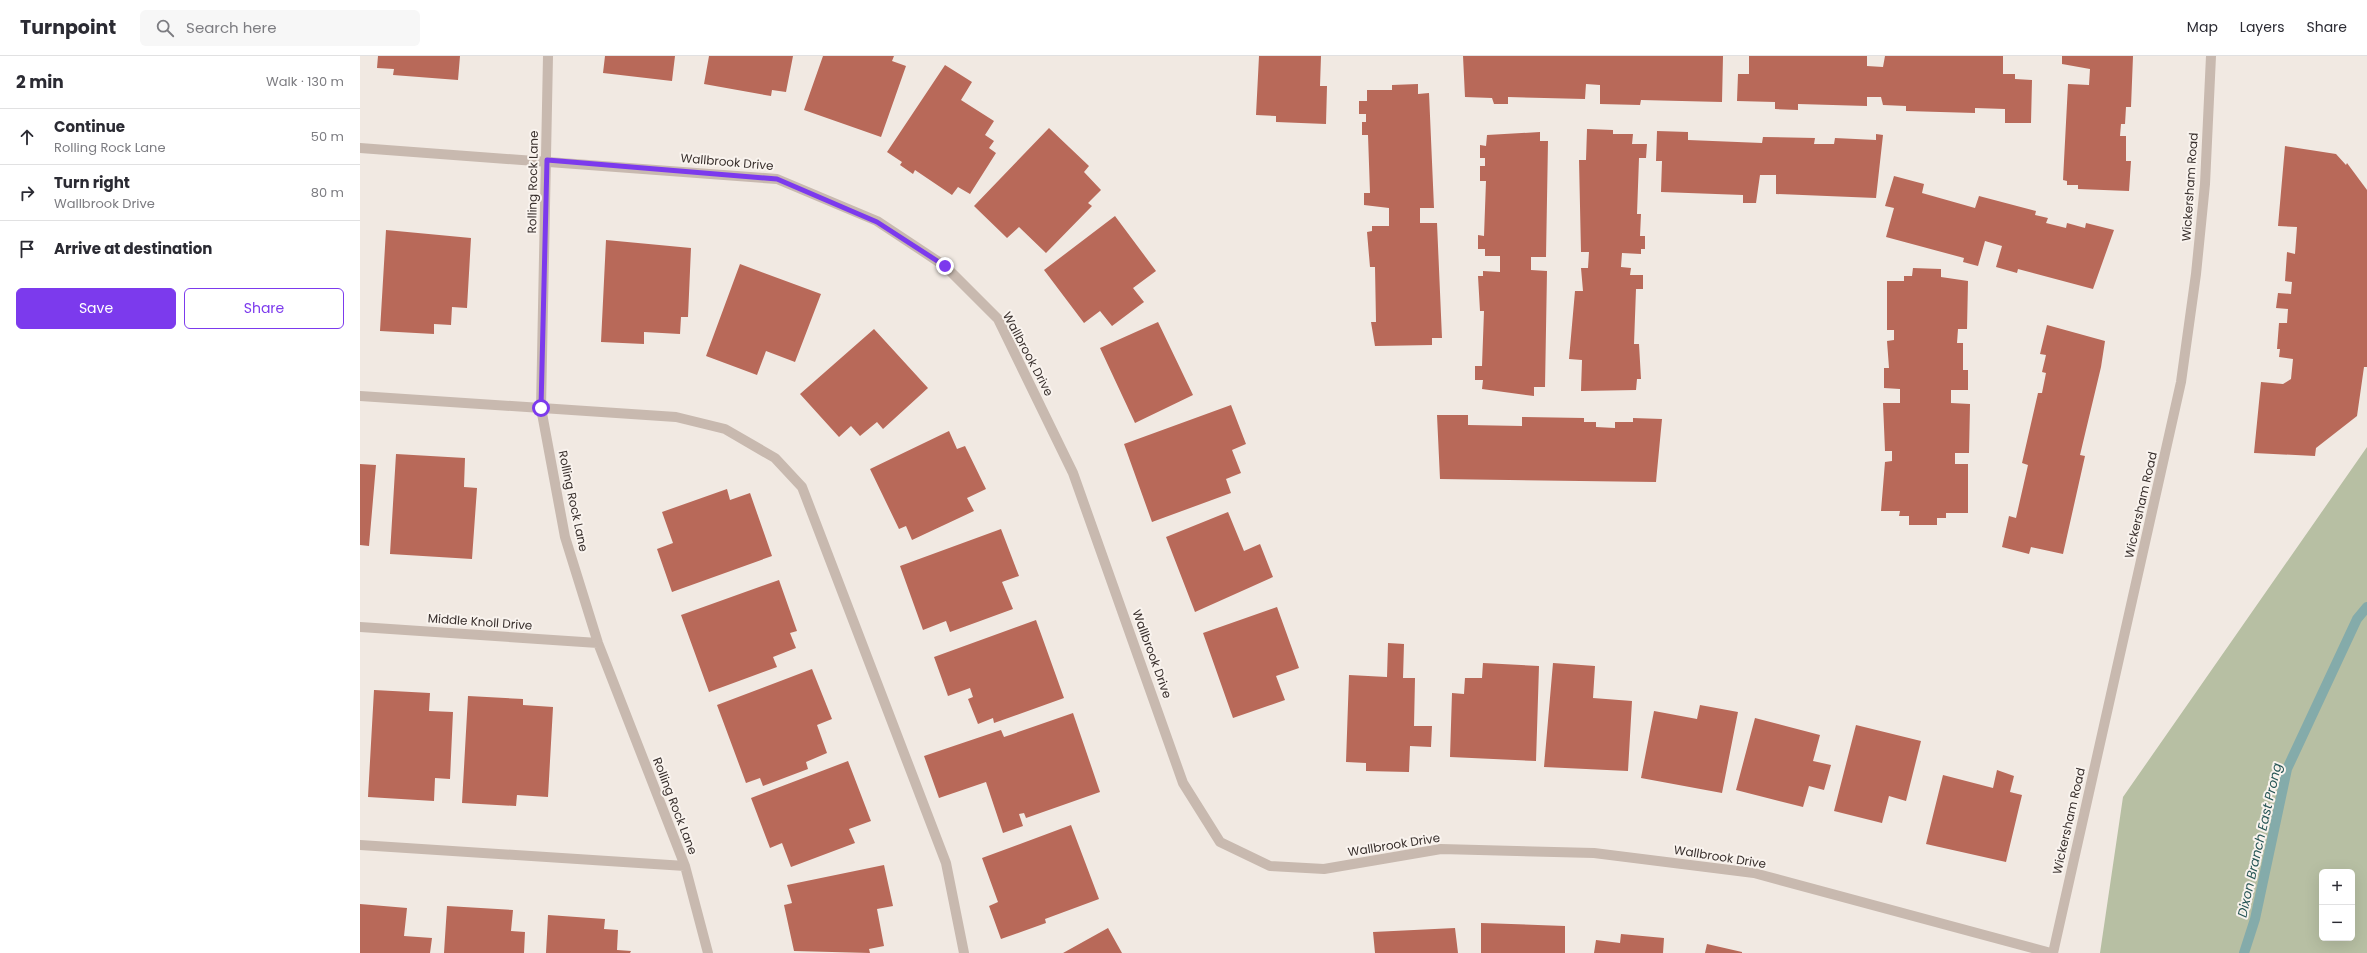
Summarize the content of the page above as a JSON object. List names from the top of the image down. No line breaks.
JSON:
{"streets":{"street":["Wallbrook Drive","Rolling Rock Lane","Wickersham Road","Middle Knoll Drive"]},"crossings":[["Wallbrook Drive","Rolling Rock Lane"],["Wallbrook Drive","Wickersham Road"],["Rolling Rock Lane","Middle Knoll Drive"]],"water":["Dixon Branch East Prong"],"page":{"header":"Turnpoint","search":"Search here","nav":["Map","Layers","Share"],"heading":["2 min","Walk · 130 m"],"list":[["Continue","Rolling Rock Lane","50 m"],["Turn right","Wallbrook Drive","80 m"],"Arrive at destination"],"buttons":["Save","Share"],"map_buttons":["+","−"]}}
